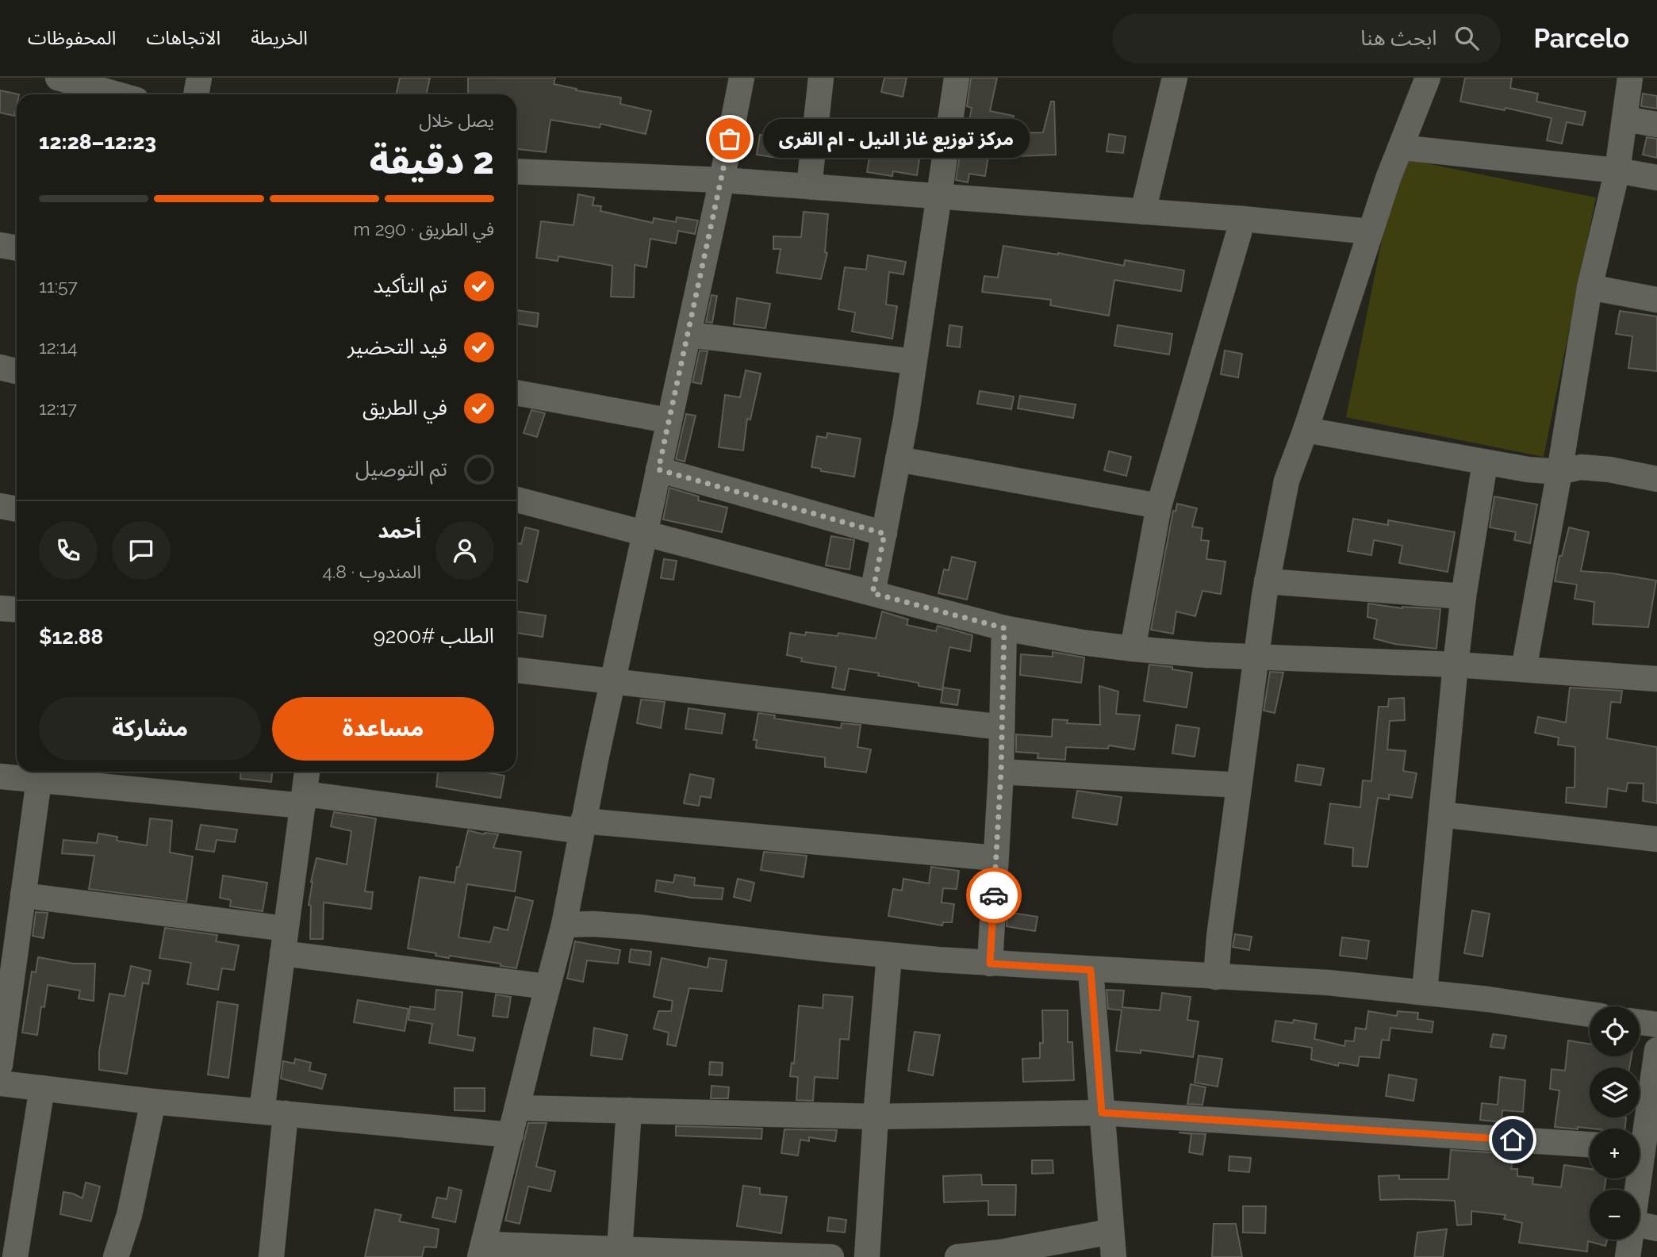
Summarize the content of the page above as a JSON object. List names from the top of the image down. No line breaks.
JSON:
{"places":["مركز توزيع غاز النيل - ام القرى"],"page":{"header":"Parcelo","search":"ابحث هنا","nav":["الخريطة","الاتجاهات","المحفوظات"],"heading":["2 دقيقة","يصل خلال","12:23–12:28"],"panel":["أحمد","المندوب · 4.8","الطلب #9200","$12.88"],"bubble":"مركز توزيع غاز النيل - ام القرى","bar":"في الطريق · 290 m","list":[["تم التأكيد","11:57"],["قيد التحضير","12:14"],["في الطريق","12:17"],"تم التوصيل"],"buttons":["مساعدة","مشاركة"],"map_buttons":["+","−"]}}
